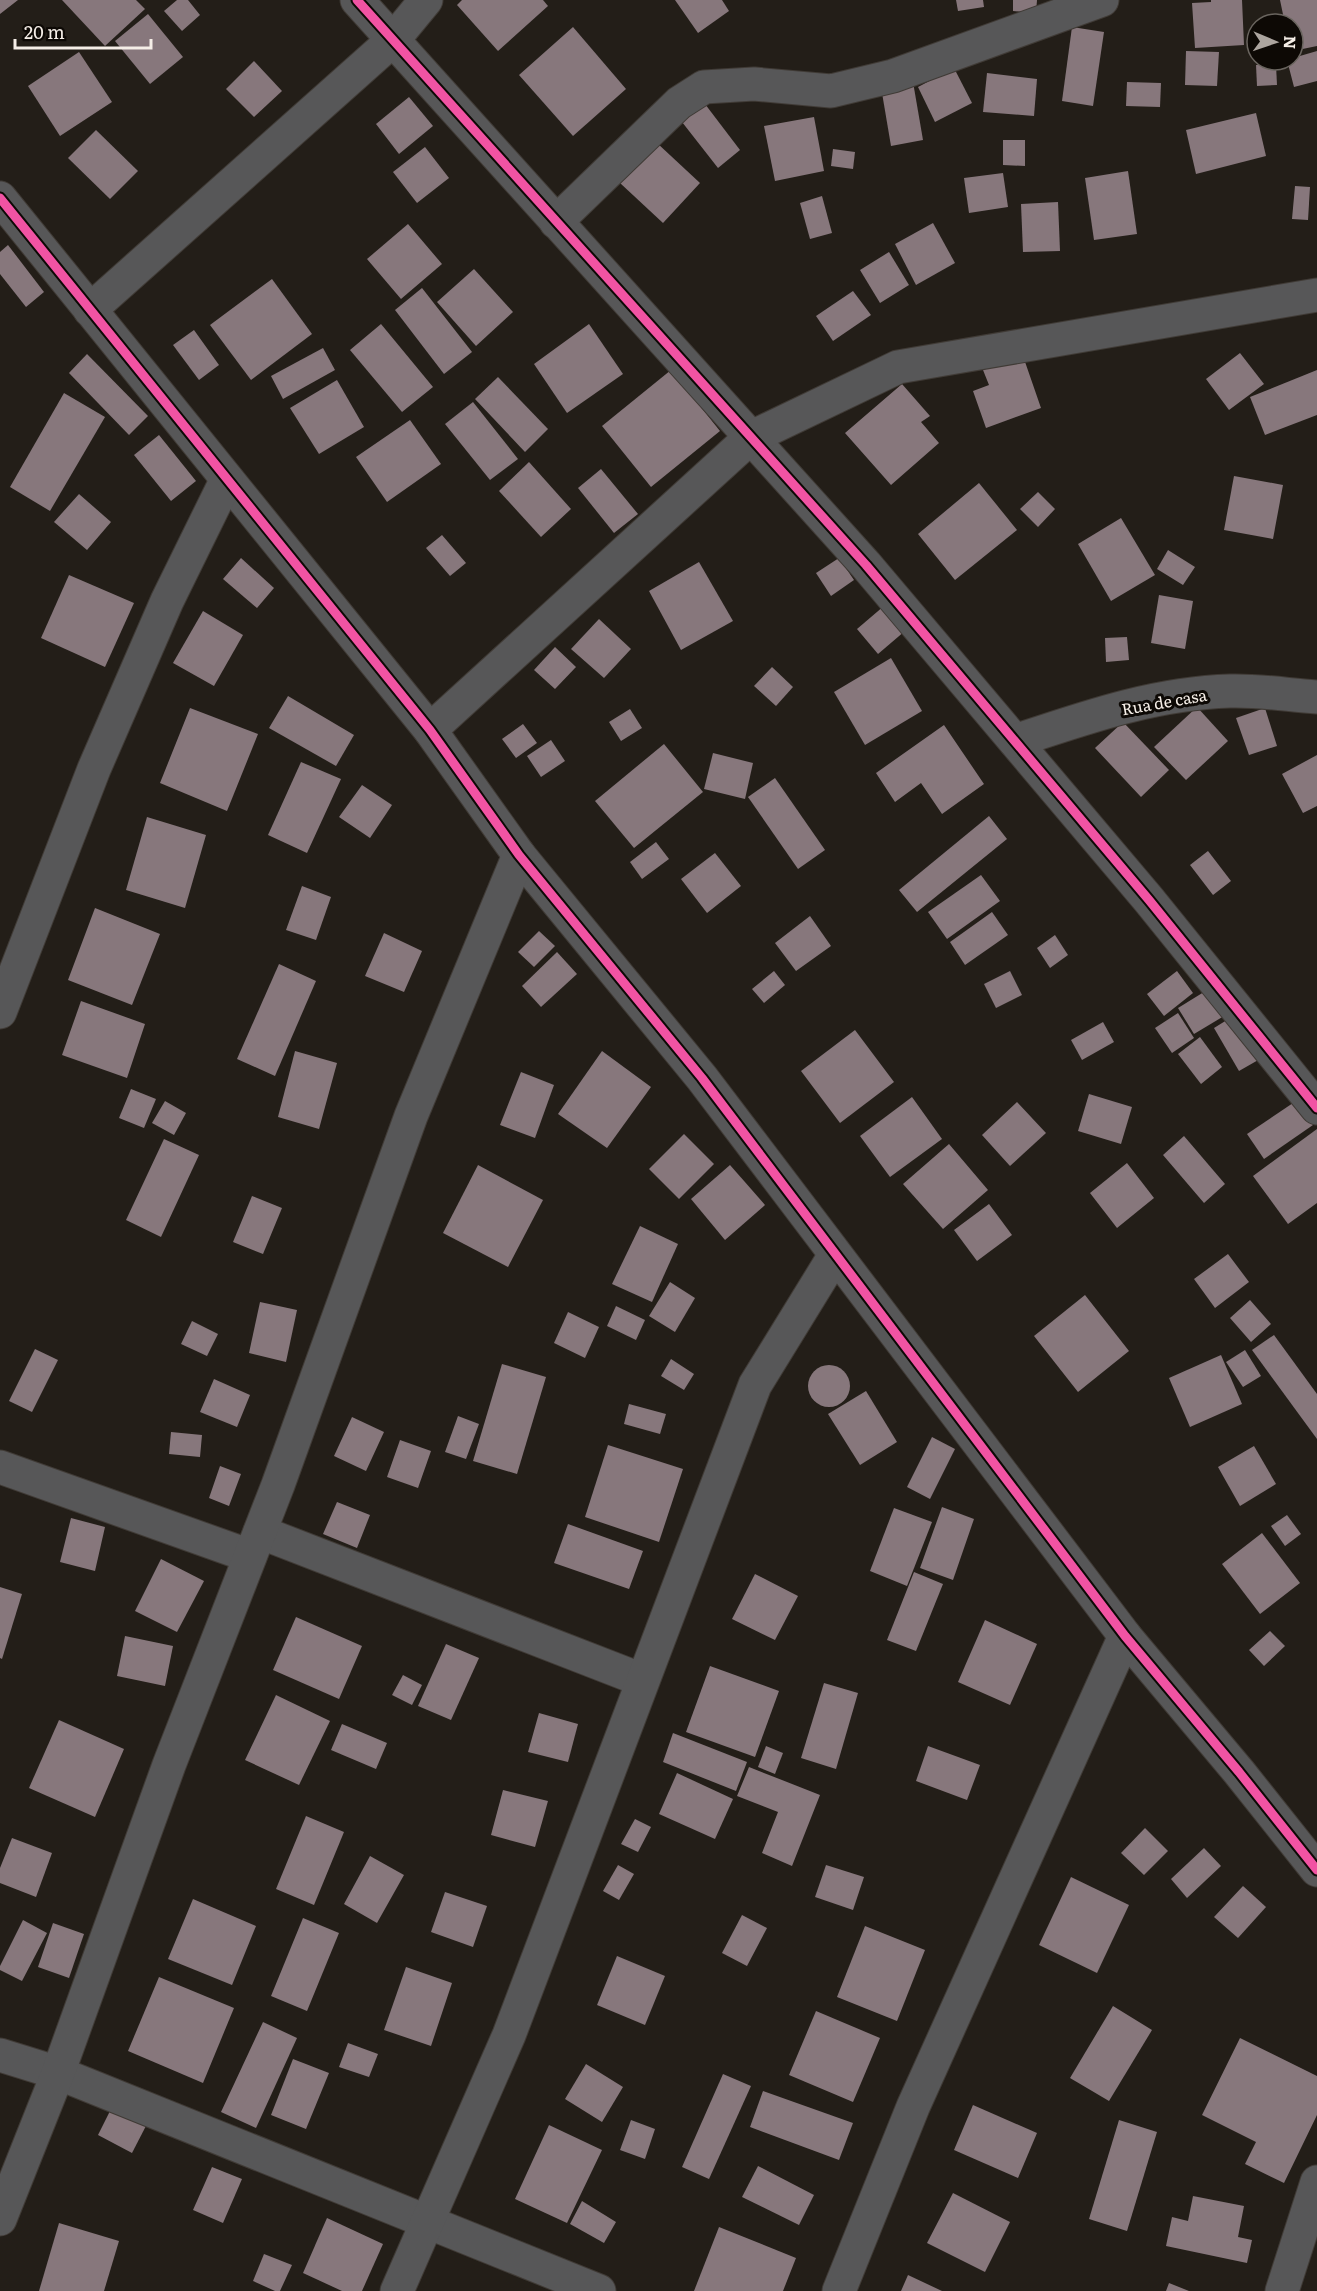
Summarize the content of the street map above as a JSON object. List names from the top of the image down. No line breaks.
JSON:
{"streets":{"street":["Rua de casa"]},"scale_bar":"20 m","north":"right"}
